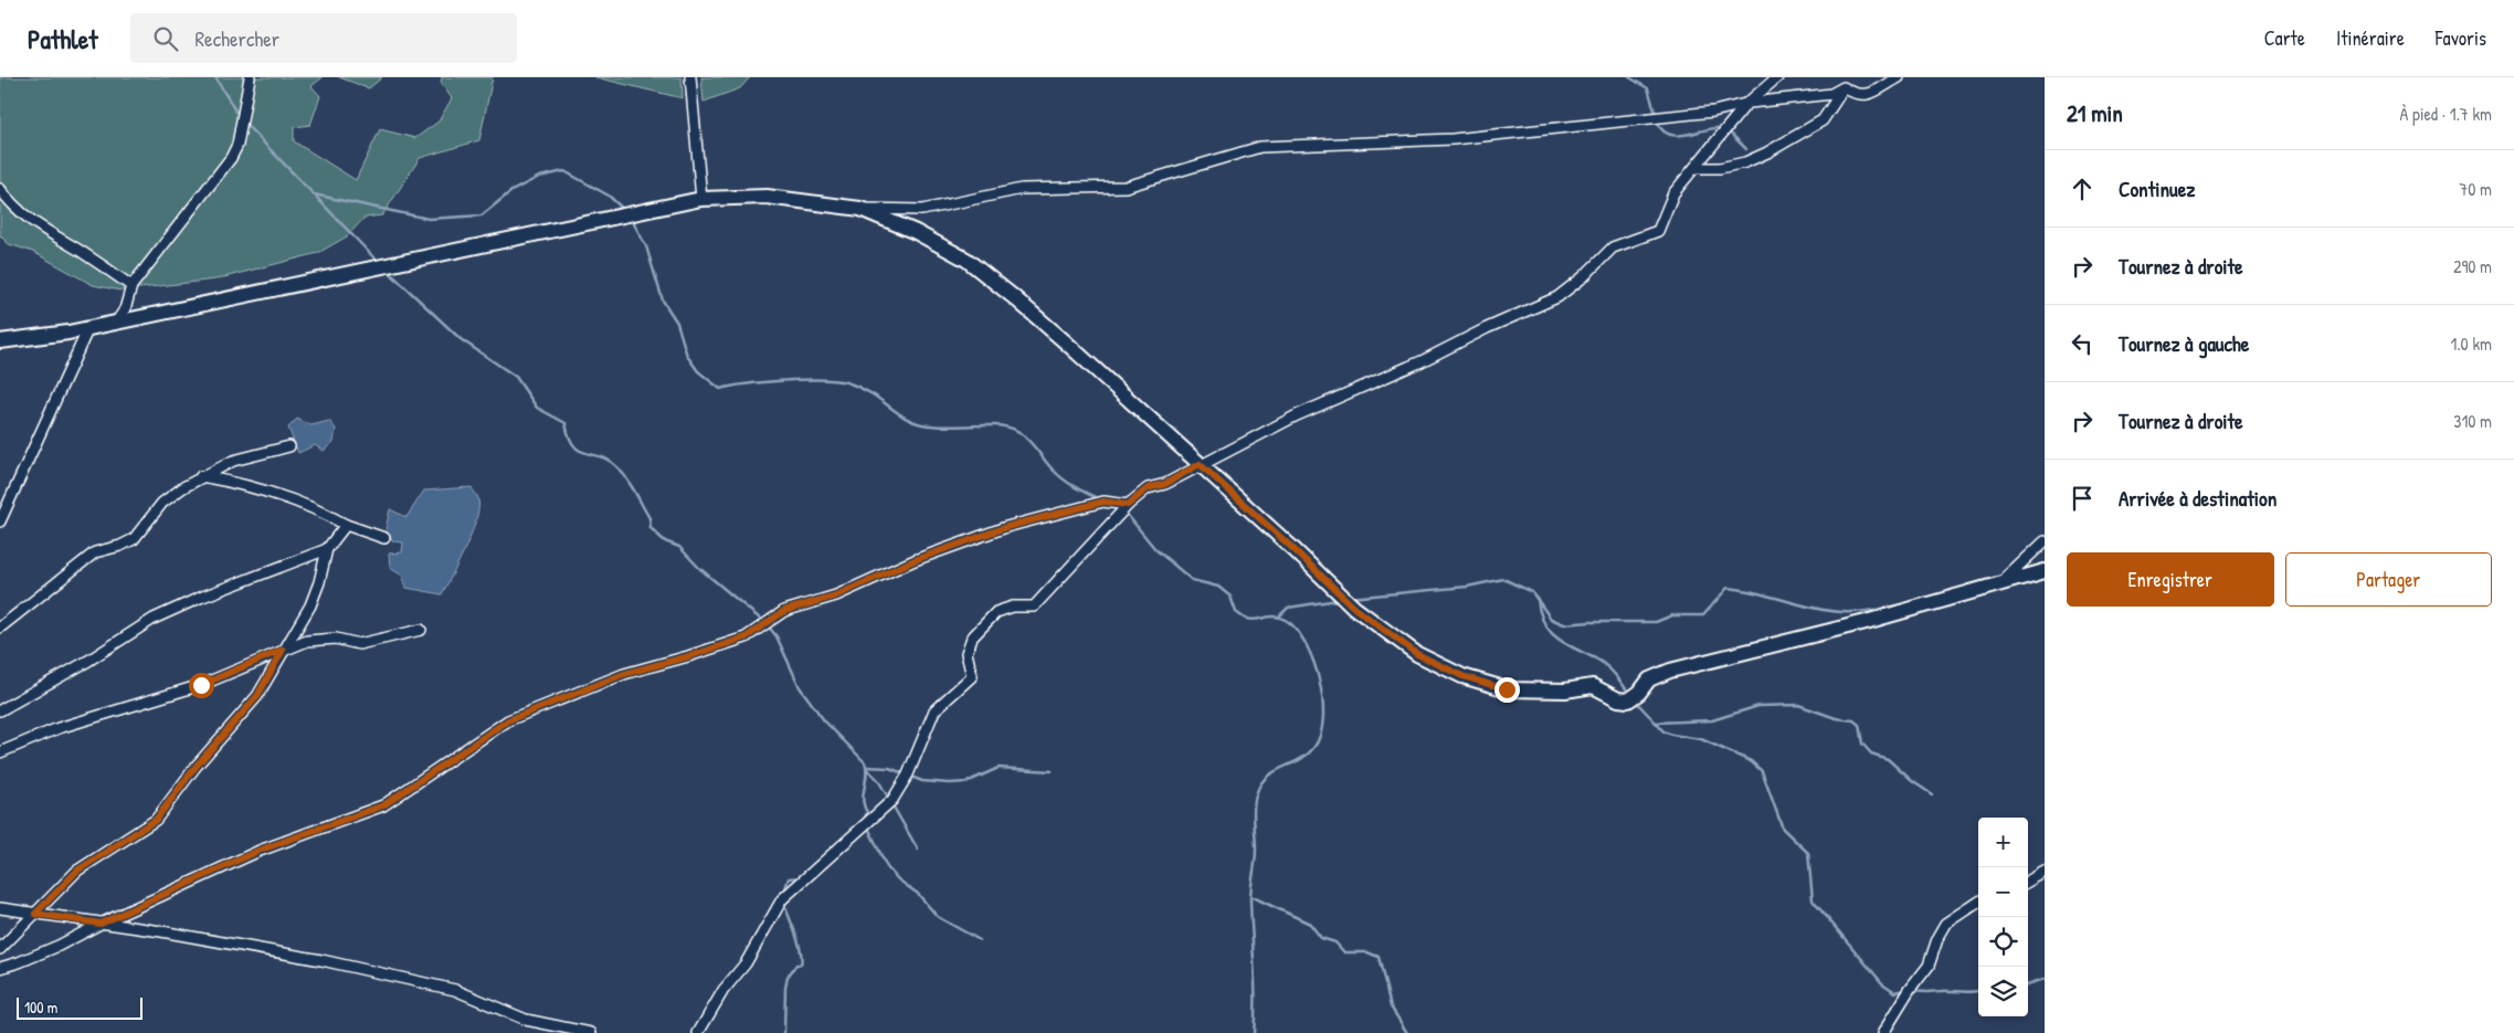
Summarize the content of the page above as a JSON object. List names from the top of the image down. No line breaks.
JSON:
{"scale_bar":"100 m","page":{"header":"Pathlet","search":"Rechercher","nav":["Carte","Itinéraire","Favoris"],"heading":["21 min","À pied · 1.7 km"],"list":[["Continuez","70 m"],["Tournez à droite","290 m"],["Tournez à gauche","1.0 km"],["Tournez à droite","310 m"],"Arrivée à destination"],"buttons":["Enregistrer","Partager"],"map_buttons":["+","−"],"scale":"100 m"}}
